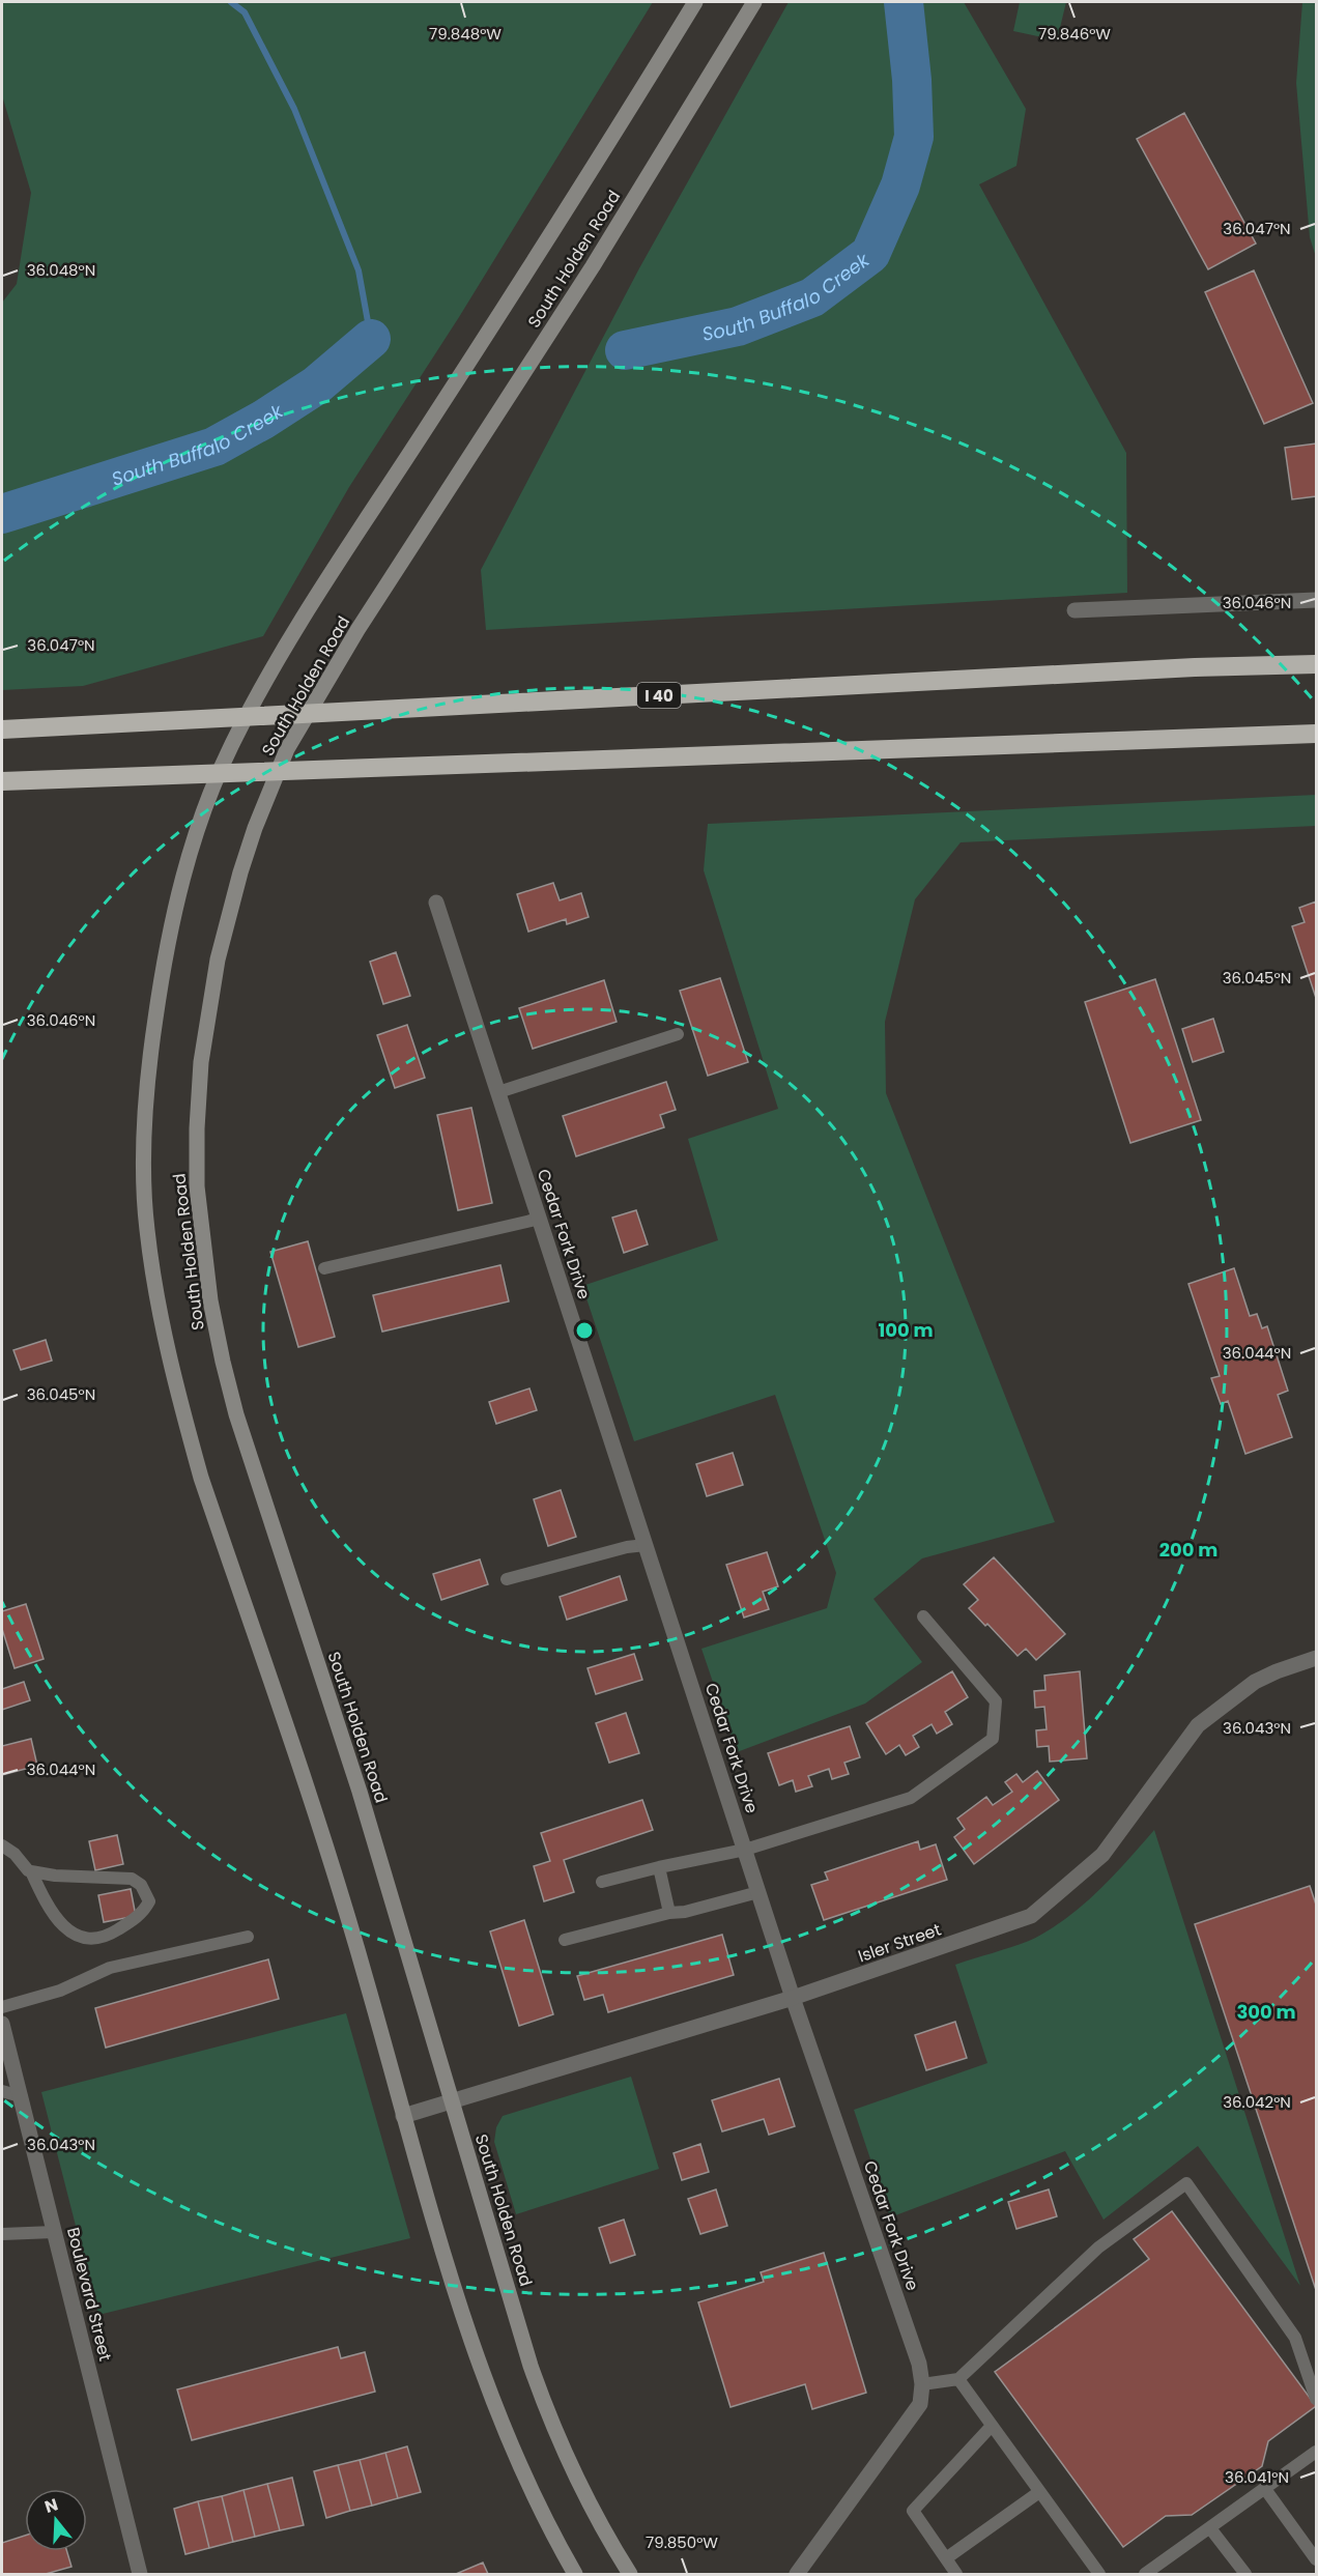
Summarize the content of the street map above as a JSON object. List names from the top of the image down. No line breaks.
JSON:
{"streets":{"highway":["I 40"],"main road":["South Holden Road"],"street":["Cedar Fork Drive","Isler Street","Boulevard Street"]},"crossings":[["South Holden Road","Isler Street"],["Cedar Fork Drive","Isler Street"]],"water":["South Buffalo Creek"],"north":"top","coordinates":["79.848°W","79.846°W","36.047°N","36.048°N","36.046°N","36.045°N","36.044°N","36.043°N","36.042°N","36.041°N","79.850°W"],"rings":["100 m","200 m","300 m"]}
